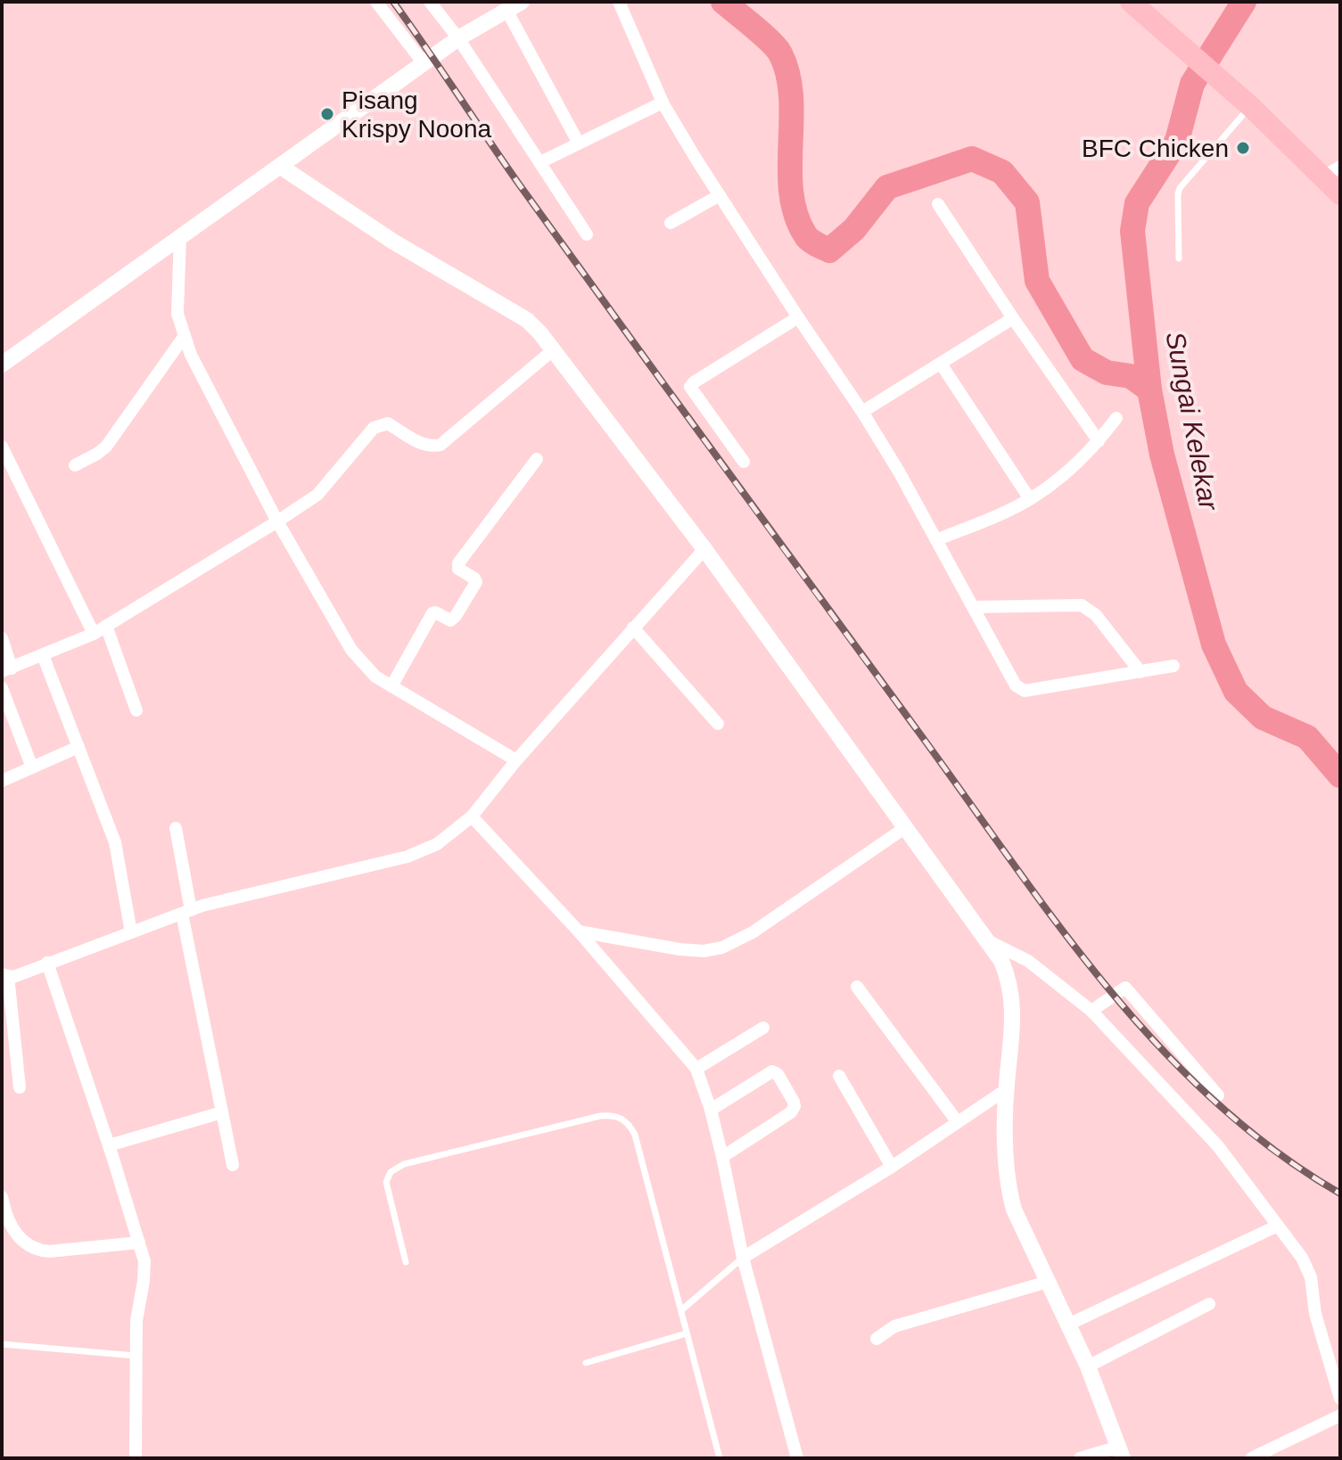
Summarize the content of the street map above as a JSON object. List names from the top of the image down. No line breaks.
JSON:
{"water":["Sungai Kelekar"],"places":["Pisang Krispy Noona","BFC Chicken"]}
